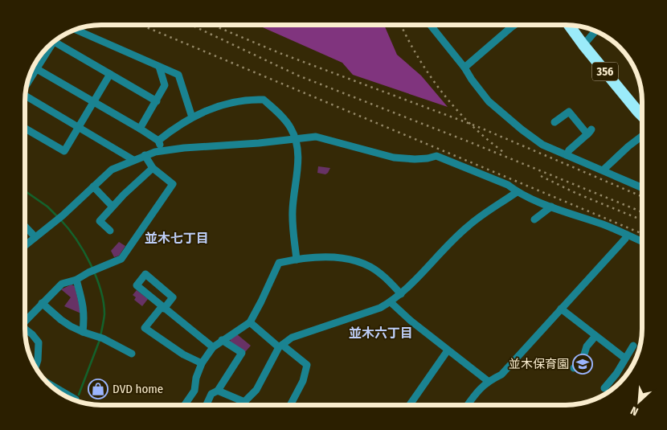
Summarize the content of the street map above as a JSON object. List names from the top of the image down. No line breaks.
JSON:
{"streets":{"highway":["356"]},"districts":["並木七丁目","並木六丁目"],"places":{"school or university":["並木保育園"],"shop":["DVD home"]},"north":"bottom left"}
